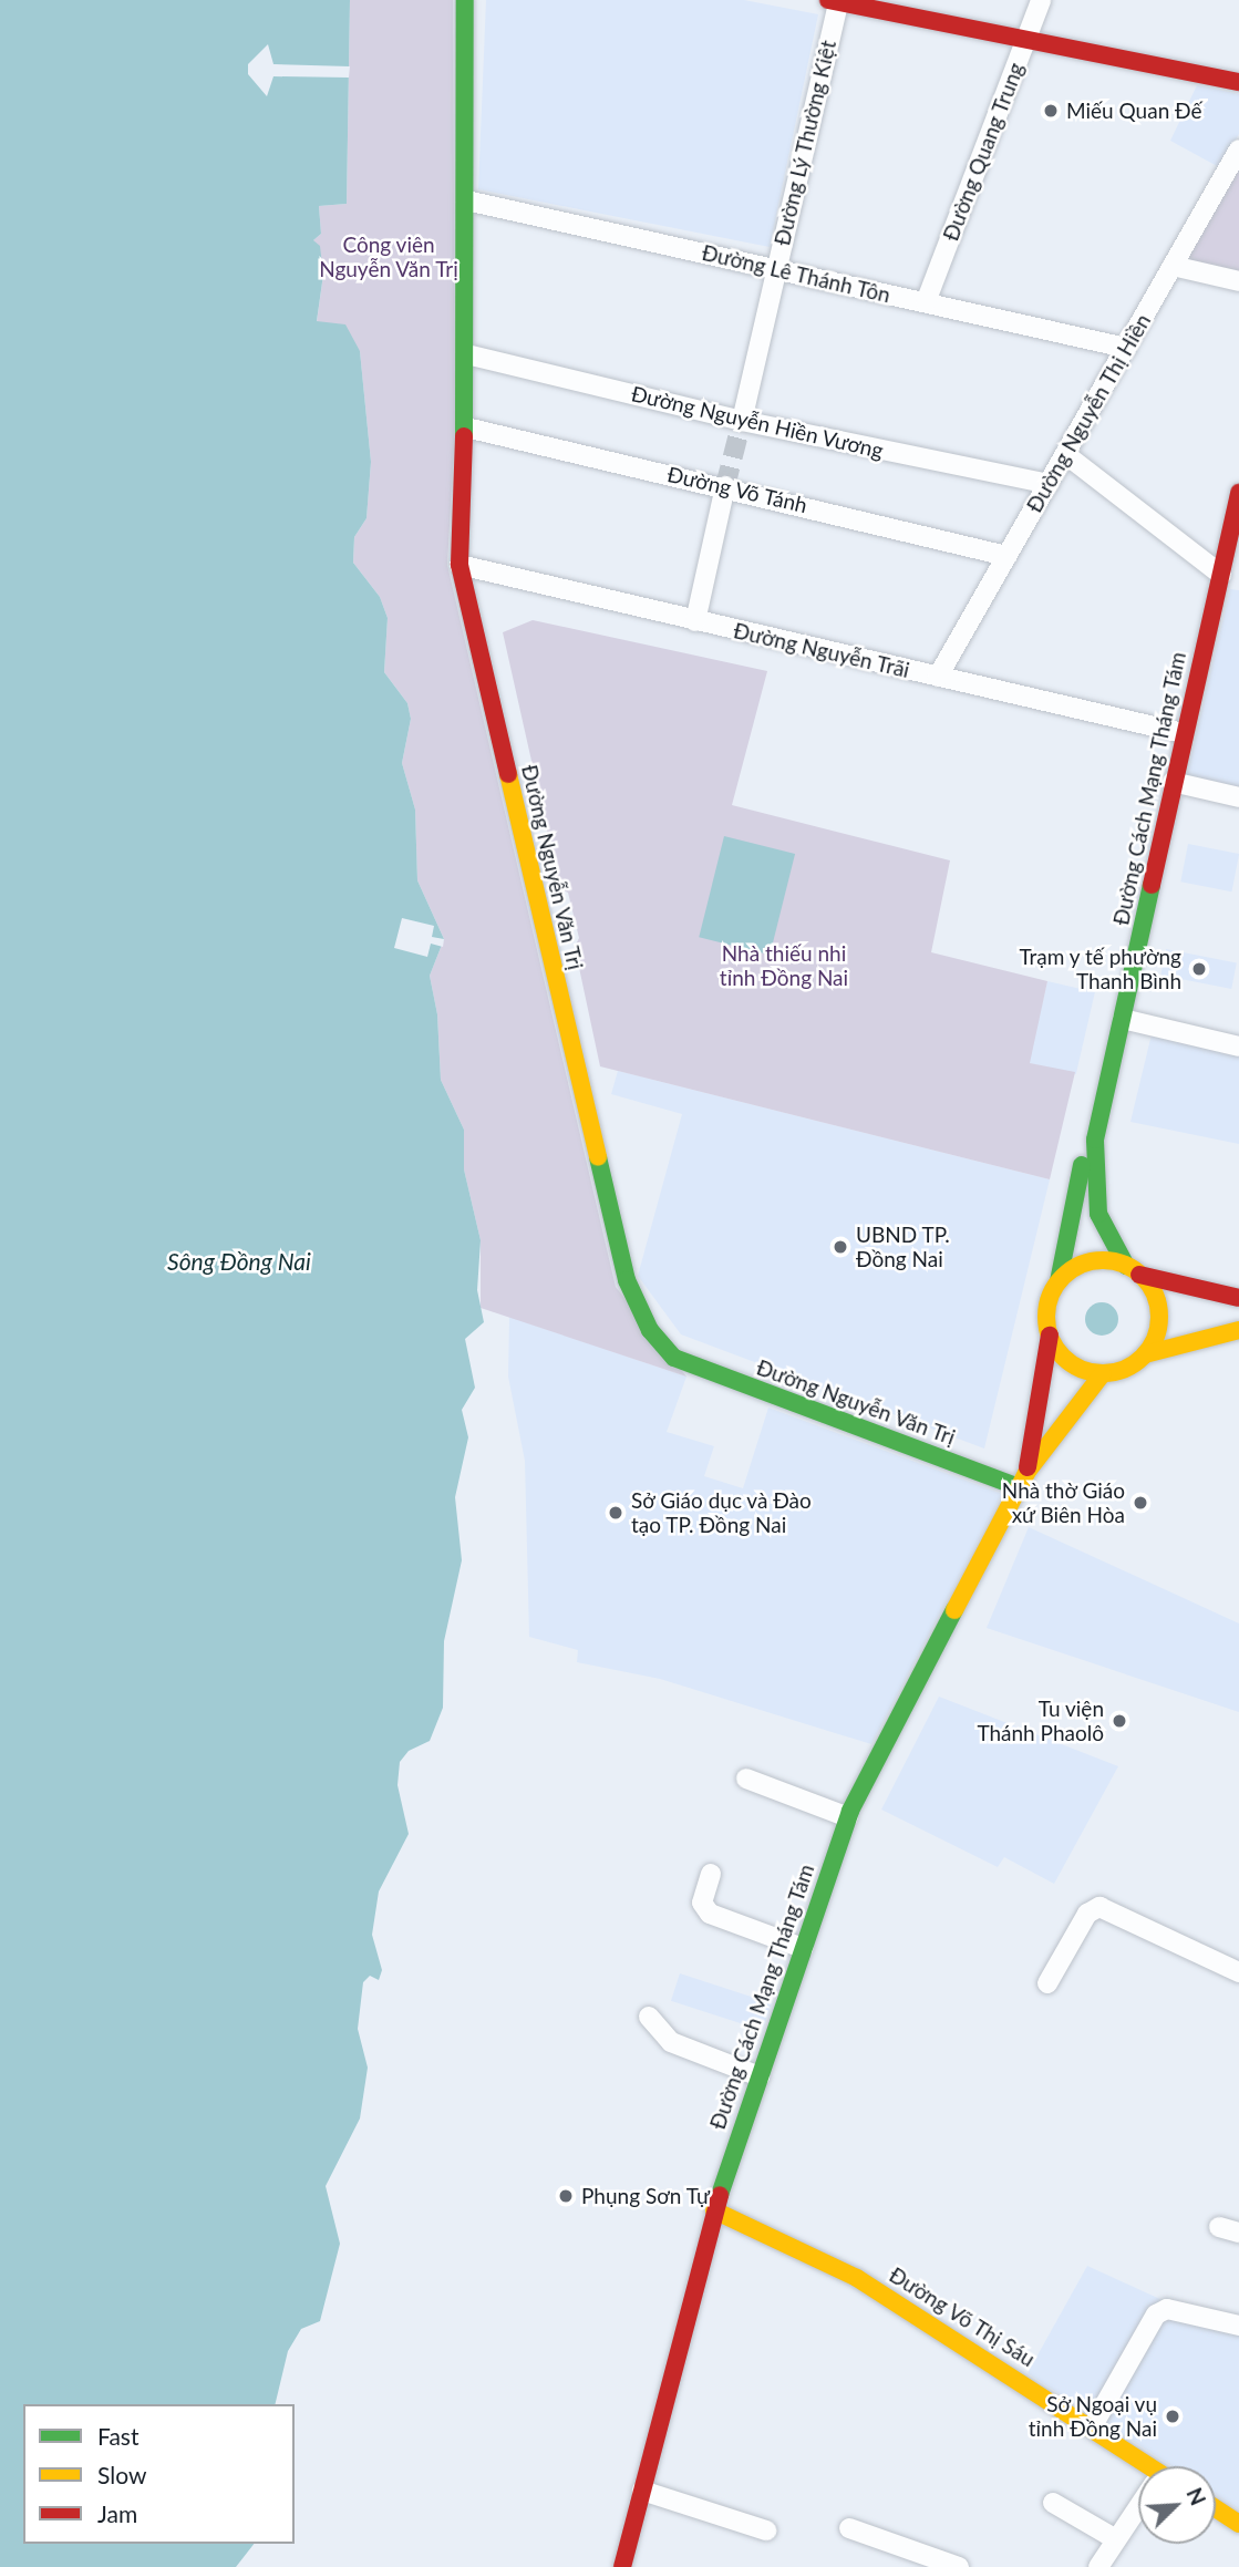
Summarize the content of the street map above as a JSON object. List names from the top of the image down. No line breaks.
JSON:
{"streets":{"main road":["Đường Cách Mạng Tháng Tám","Đường Nguyễn Văn Trị","Đường Võ Thị Sáu"],"street":["Đường Lý Thường Kiệt","Đường Quang Trung","Đường Lê Thánh Tôn","Đường Nguyễn Thị Hiền","Đường Nguyễn Hiền Vương","Đường Võ Tánh","Đường Nguyễn Trãi"]},"crossings":[["Đường Lý Thường Kiệt","Đường Lê Thánh Tôn"],["Đường Lý Thường Kiệt","Đường Nguyễn Hiền Vương"],["Đường Quang Trung","Đường Lê Thánh Tôn"],["Đường Lê Thánh Tôn","Đường Nguyễn Thị Hiền"],["Đường Lê Thánh Tôn","Đường Nguyễn Văn Trị"],["Đường Nguyễn Thị Hiền","Đường Nguyễn Hiền Vương"],["Đường Nguyễn Thị Hiền","Đường Võ Tánh"],["Đường Nguyễn Thị Hiền","Đường Nguyễn Trãi"],["Đường Nguyễn Hiền Vương","Đường Nguyễn Văn Trị"],["Đường Võ Tánh","Đường Nguyễn Văn Trị"],["Đường Nguyễn Trãi","Đường Cách Mạng Tháng Tám"],["Đường Nguyễn Trãi","Đường Nguyễn Văn Trị"],["Đường Cách Mạng Tháng Tám","Đường Nguyễn Văn Trị"],["Đường Cách Mạng Tháng Tám","Đường Võ Thị Sáu"]],"water":["Sông Đồng Nai"],"parks":["Công viên Nguyễn Văn Trị","Nhà thiếu nhi tỉnh Đồng Nai"],"places":["Miếu Quan Đế","Trạm y tế phường Thanh Bình","UBND TP. Đồng Nai","Nhà thờ Giáo xứ Biên Hòa","Sở Giáo dục và Đào tạo TP. Đồng Nai","Tu viện Thánh Phaolô","Phụng Sơn Tự","Sở Ngoại vụ tỉnh Đồng Nai"],"legend":["Fast","Slow","Jam"],"north":"top right"}
